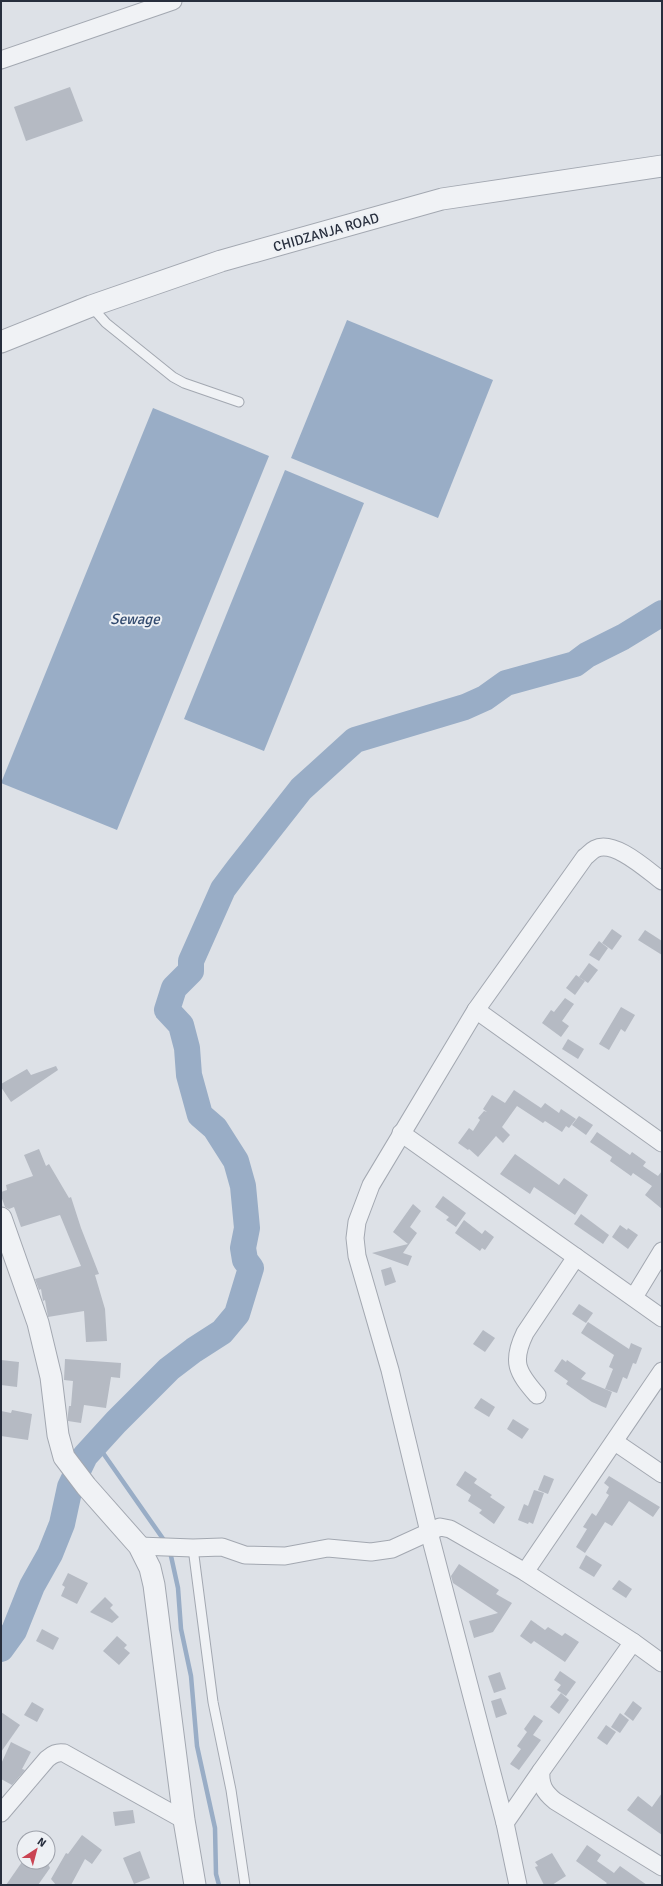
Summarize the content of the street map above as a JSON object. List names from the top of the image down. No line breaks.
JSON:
{"streets":{"street":["CHIDZANJA ROAD"]},"water":["Sewage"],"north":"top right"}
